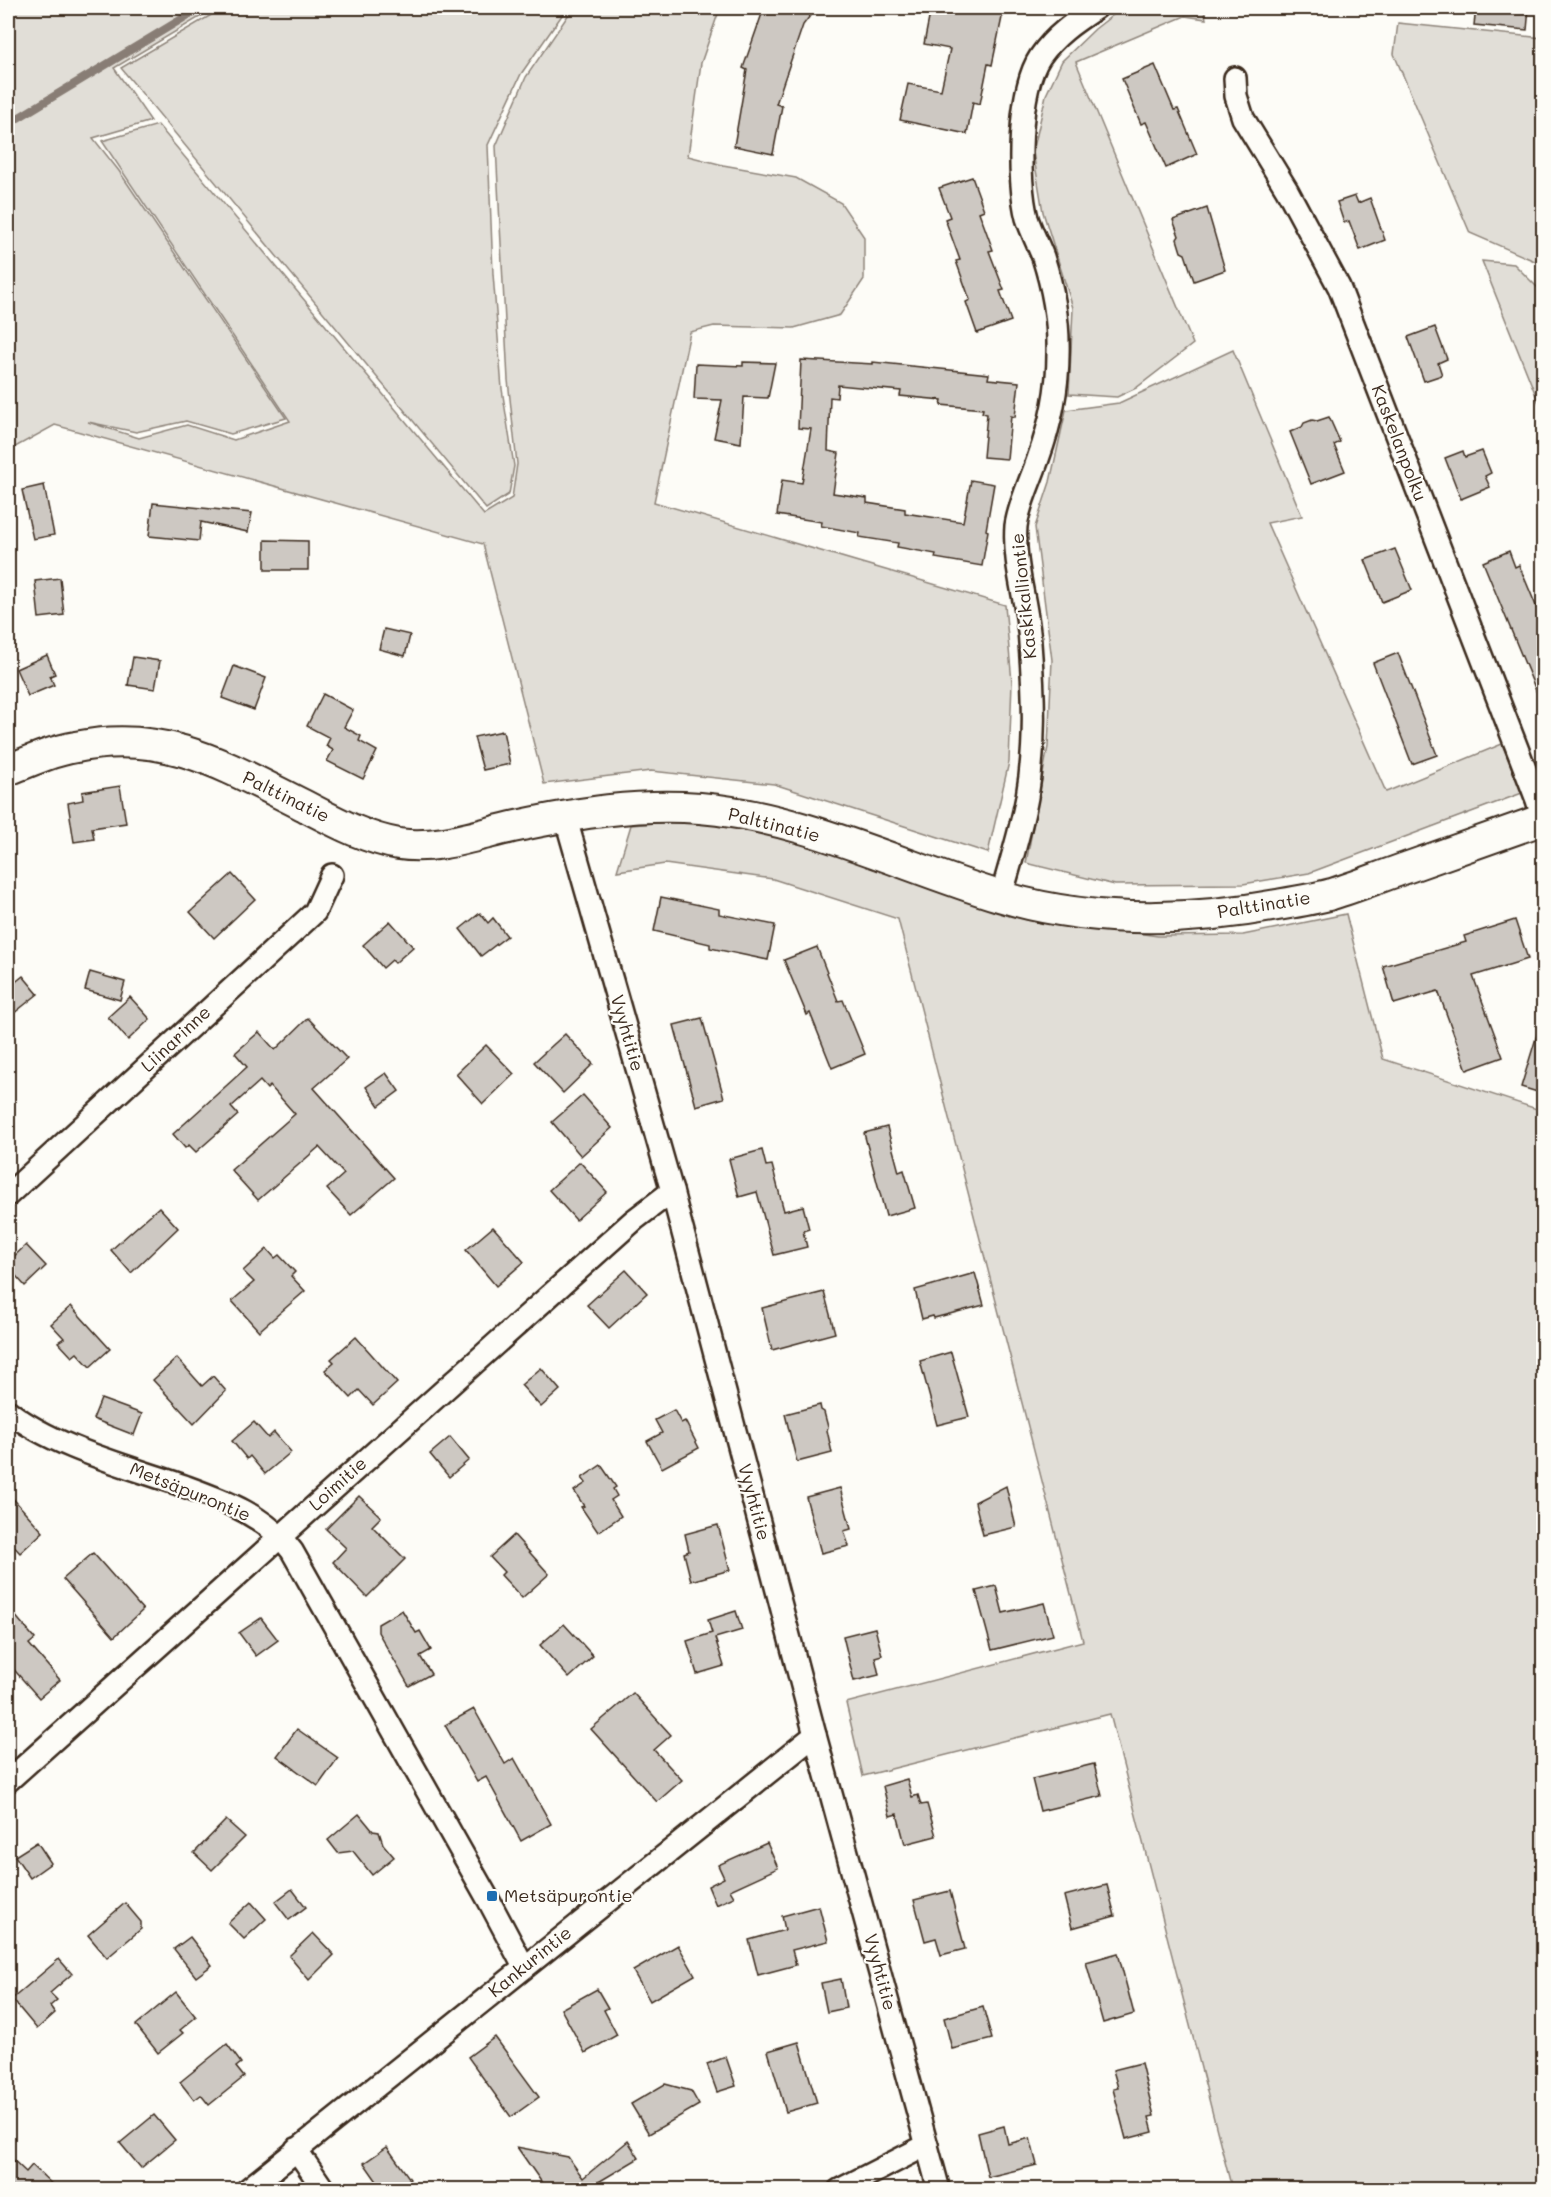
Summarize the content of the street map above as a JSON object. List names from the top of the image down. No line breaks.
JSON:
{"streets":{"street":["Kaskelanpolku","Kaskikalliontie","Palttinatie","Vyyhtitie","Liinarinne","Loimitie","Metsäpurontie","Kankurintie"]},"crossings":[["Kaskelanpolku","Palttinatie"],["Kaskikalliontie","Palttinatie"],["Palttinatie","Vyyhtitie"],["Vyyhtitie","Loimitie"],["Vyyhtitie","Kankurintie"],["Loimitie","Metsäpurontie"],["Metsäpurontie","Kankurintie"]],"places":{"transit":["Metsäpurontie"]}}
